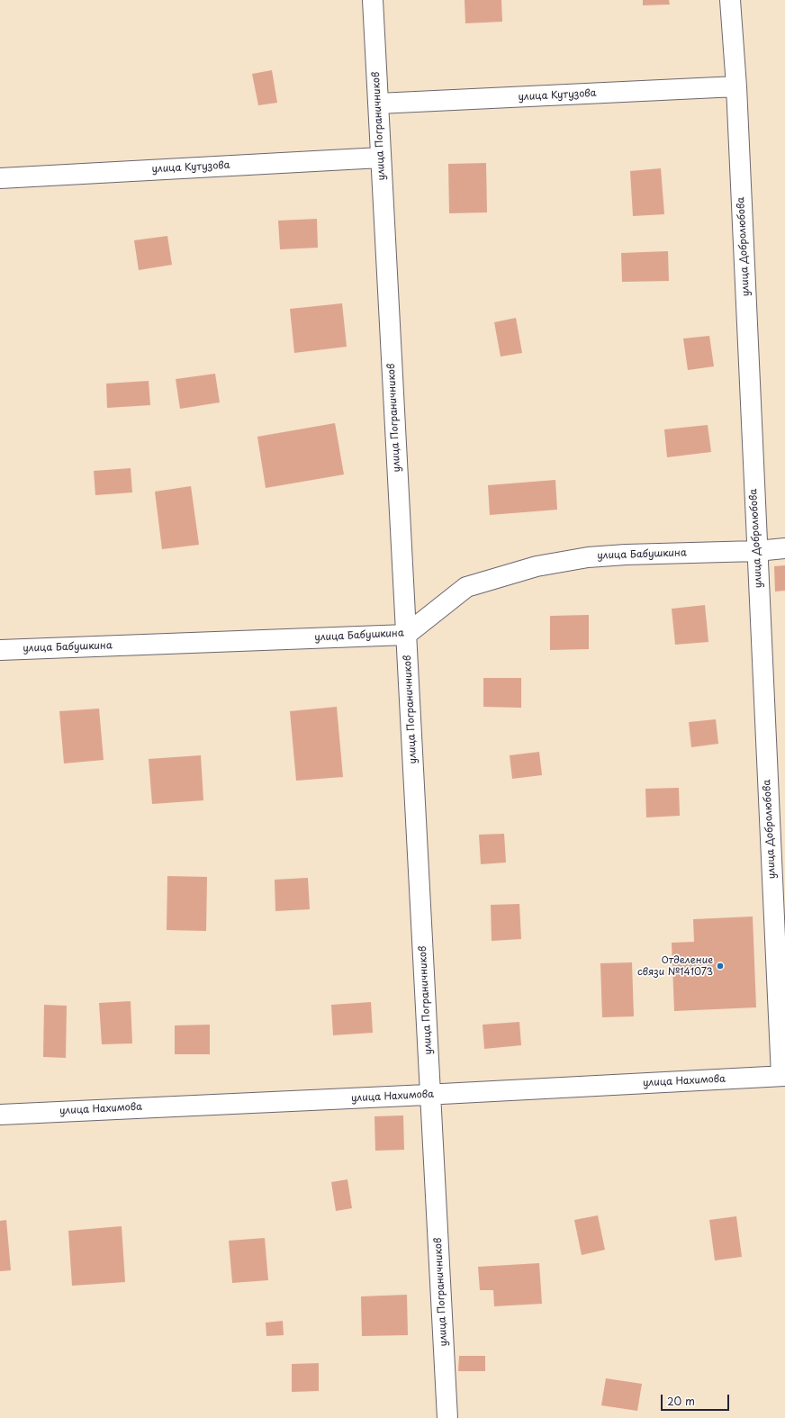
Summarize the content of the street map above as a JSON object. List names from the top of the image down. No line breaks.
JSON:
{"streets":{"street":["улица Кутузова","улица Пограничников","улица Добролюбова","улица Бабушкина","улица Нахимова"]},"crossings":[["улица Кутузова","улица Пограничников"],["улица Кутузова","улица Добролюбова"],["улица Пограничников","улица Бабушкина"],["улица Пограничников","улица Нахимова"],["улица Добролюбова","улица Бабушкина"],["улица Добролюбова","улица Нахимова"]],"places":["Отделение связи №141073"],"scale_bar":"20 m"}
